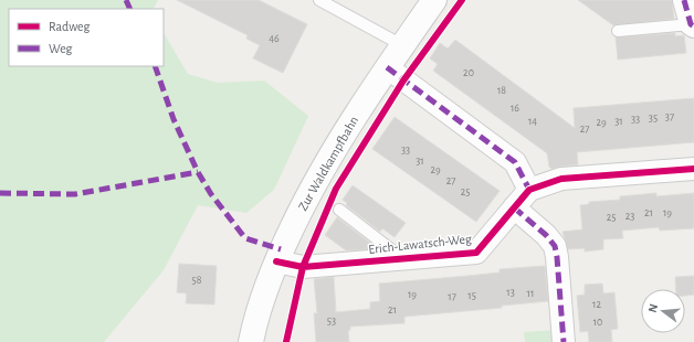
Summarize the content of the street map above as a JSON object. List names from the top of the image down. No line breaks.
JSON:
{"streets":{"main road":["Zur Waldkampfbahn"],"street":["Erich-Lawatsch-Weg"]},"crossings":[["Zur Waldkampfbahn","Erich-Lawatsch-Weg"]],"house_numbers":["46","20","18","16","37","35","33","14","31","29","27","33","31","29","27","25","21","19","23","25","58","13","11","19","15","17","12","21","53","10"],"legend":["Radweg","Weg"],"north":"left"}
